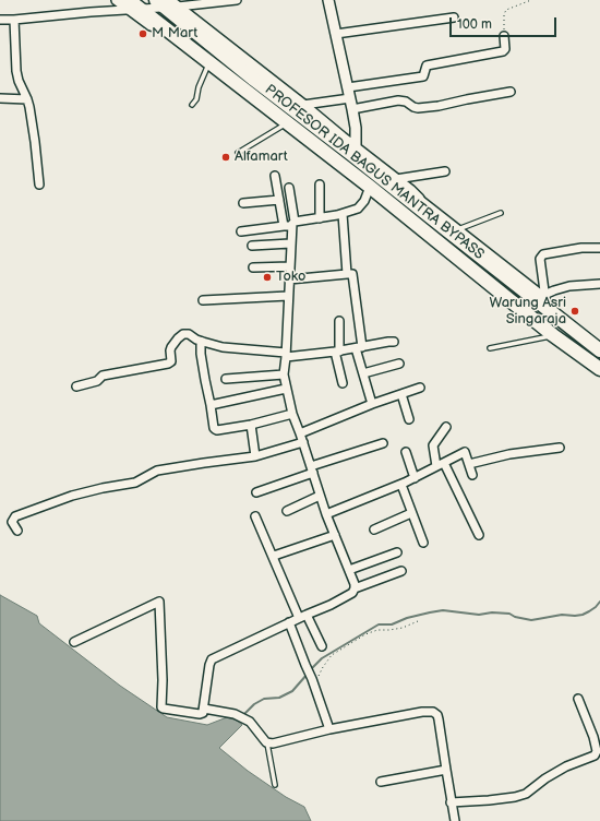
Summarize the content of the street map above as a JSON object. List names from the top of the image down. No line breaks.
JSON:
{"streets":{"highway":["PROFESOR IDA BAGUS MANTRA BYPASS"]},"places":["M Mart","Alfamart","Toko","Warung Asri Singaraja"],"scale_bar":"100 m"}
